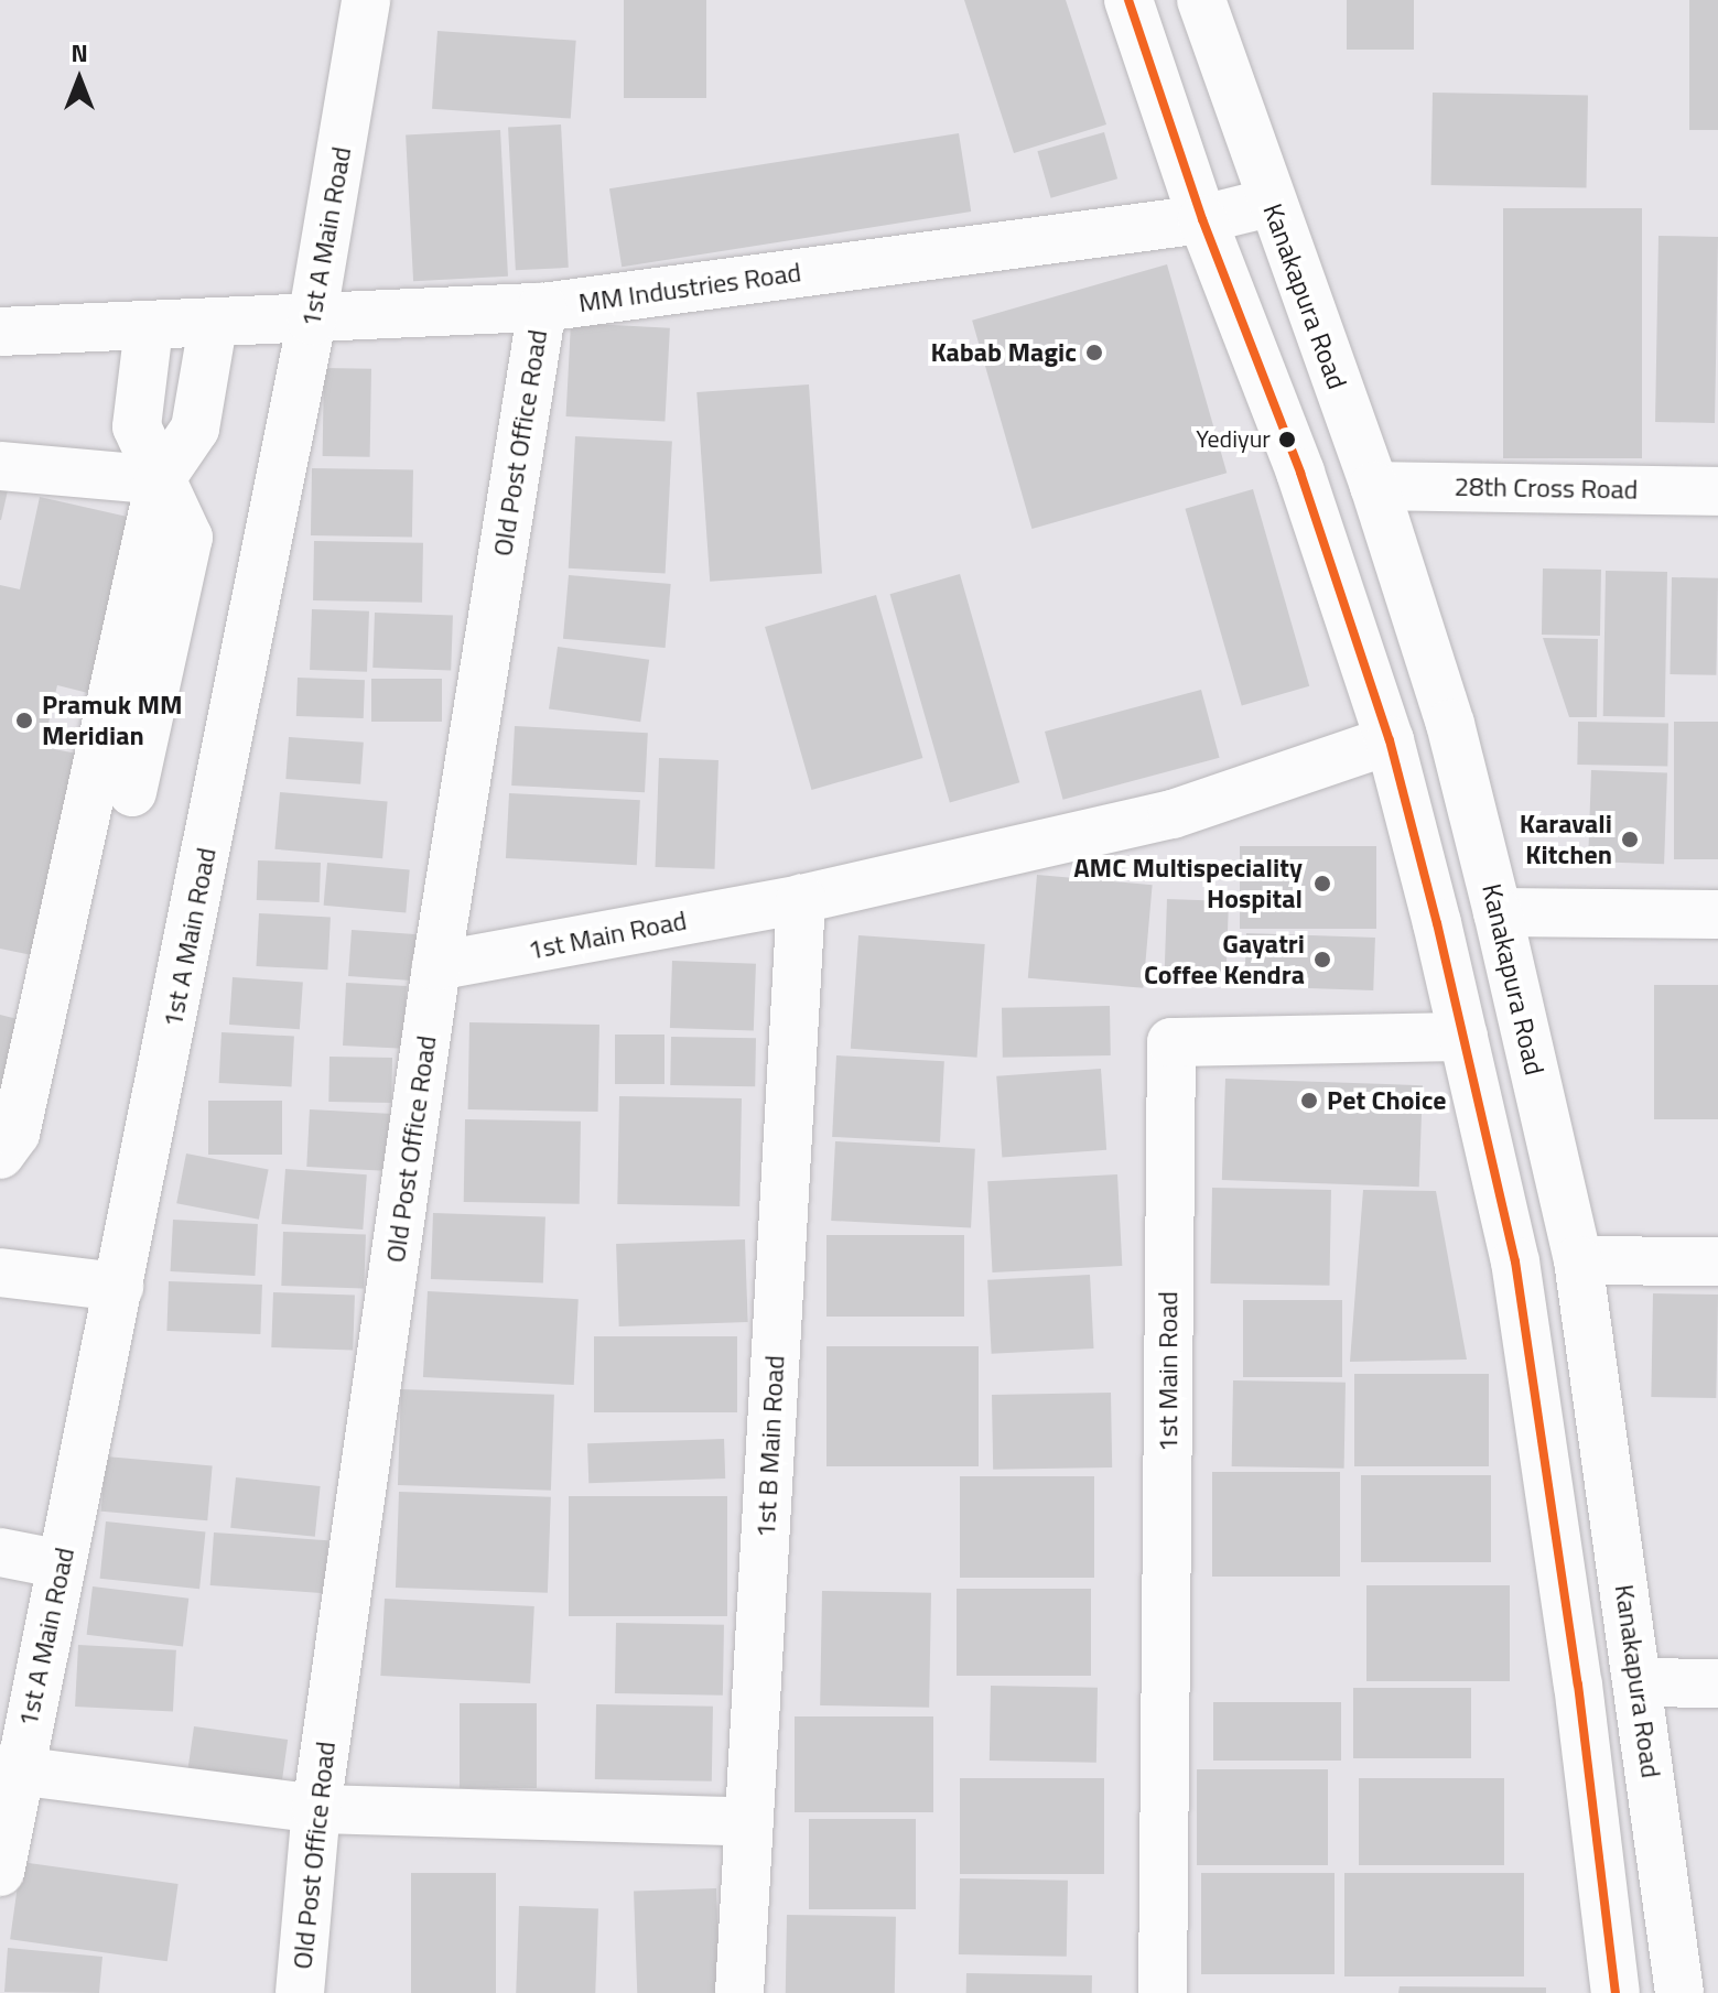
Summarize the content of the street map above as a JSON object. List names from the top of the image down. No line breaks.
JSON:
{"streets":{"street":["1st A Main Road","MM Industries Road","Kanakapura Road","Old Post Office Road","28th Cross Road","1st Main Road","1st B Main Road"]},"crossings":[["1st A Main Road","MM Industries Road"],["MM Industries Road","Kanakapura Road"],["MM Industries Road","Old Post Office Road"],["Kanakapura Road","28th Cross Road"],["Old Post Office Road","1st Main Road"],["1st Main Road","1st B Main Road"]],"places":["Kabab Magic","Yediyur","Pramuk MM Meridian","Karavali Kitchen","AMC Multispeciality Hospital","Gayatri Coffee Kendra","Pet Choice"],"north":"top"}
